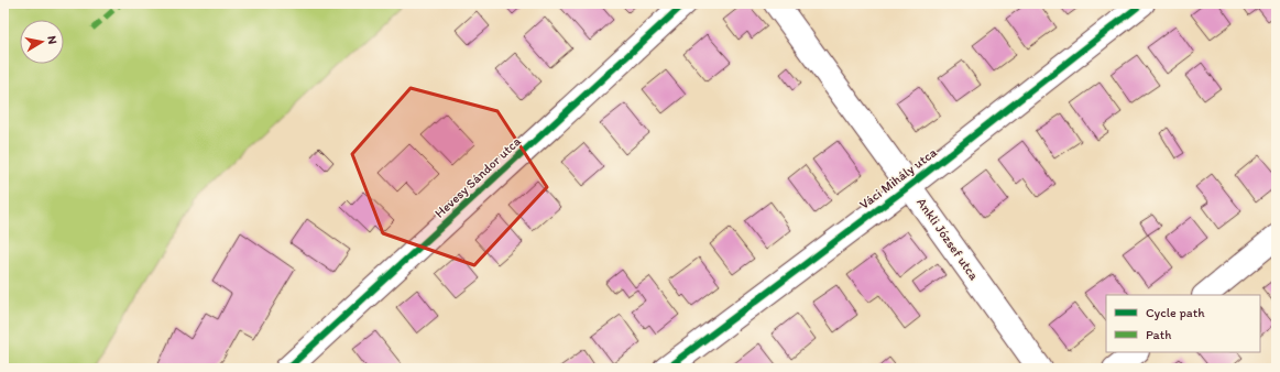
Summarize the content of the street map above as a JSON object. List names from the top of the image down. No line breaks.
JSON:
{"streets":{"street":["Hevesy Sándor utca","Váci Mihály utca","Ankli József utca"]},"crossings":[["Váci Mihály utca","Ankli József utca"]],"legend":["Cycle path","Path"],"north":"right"}
